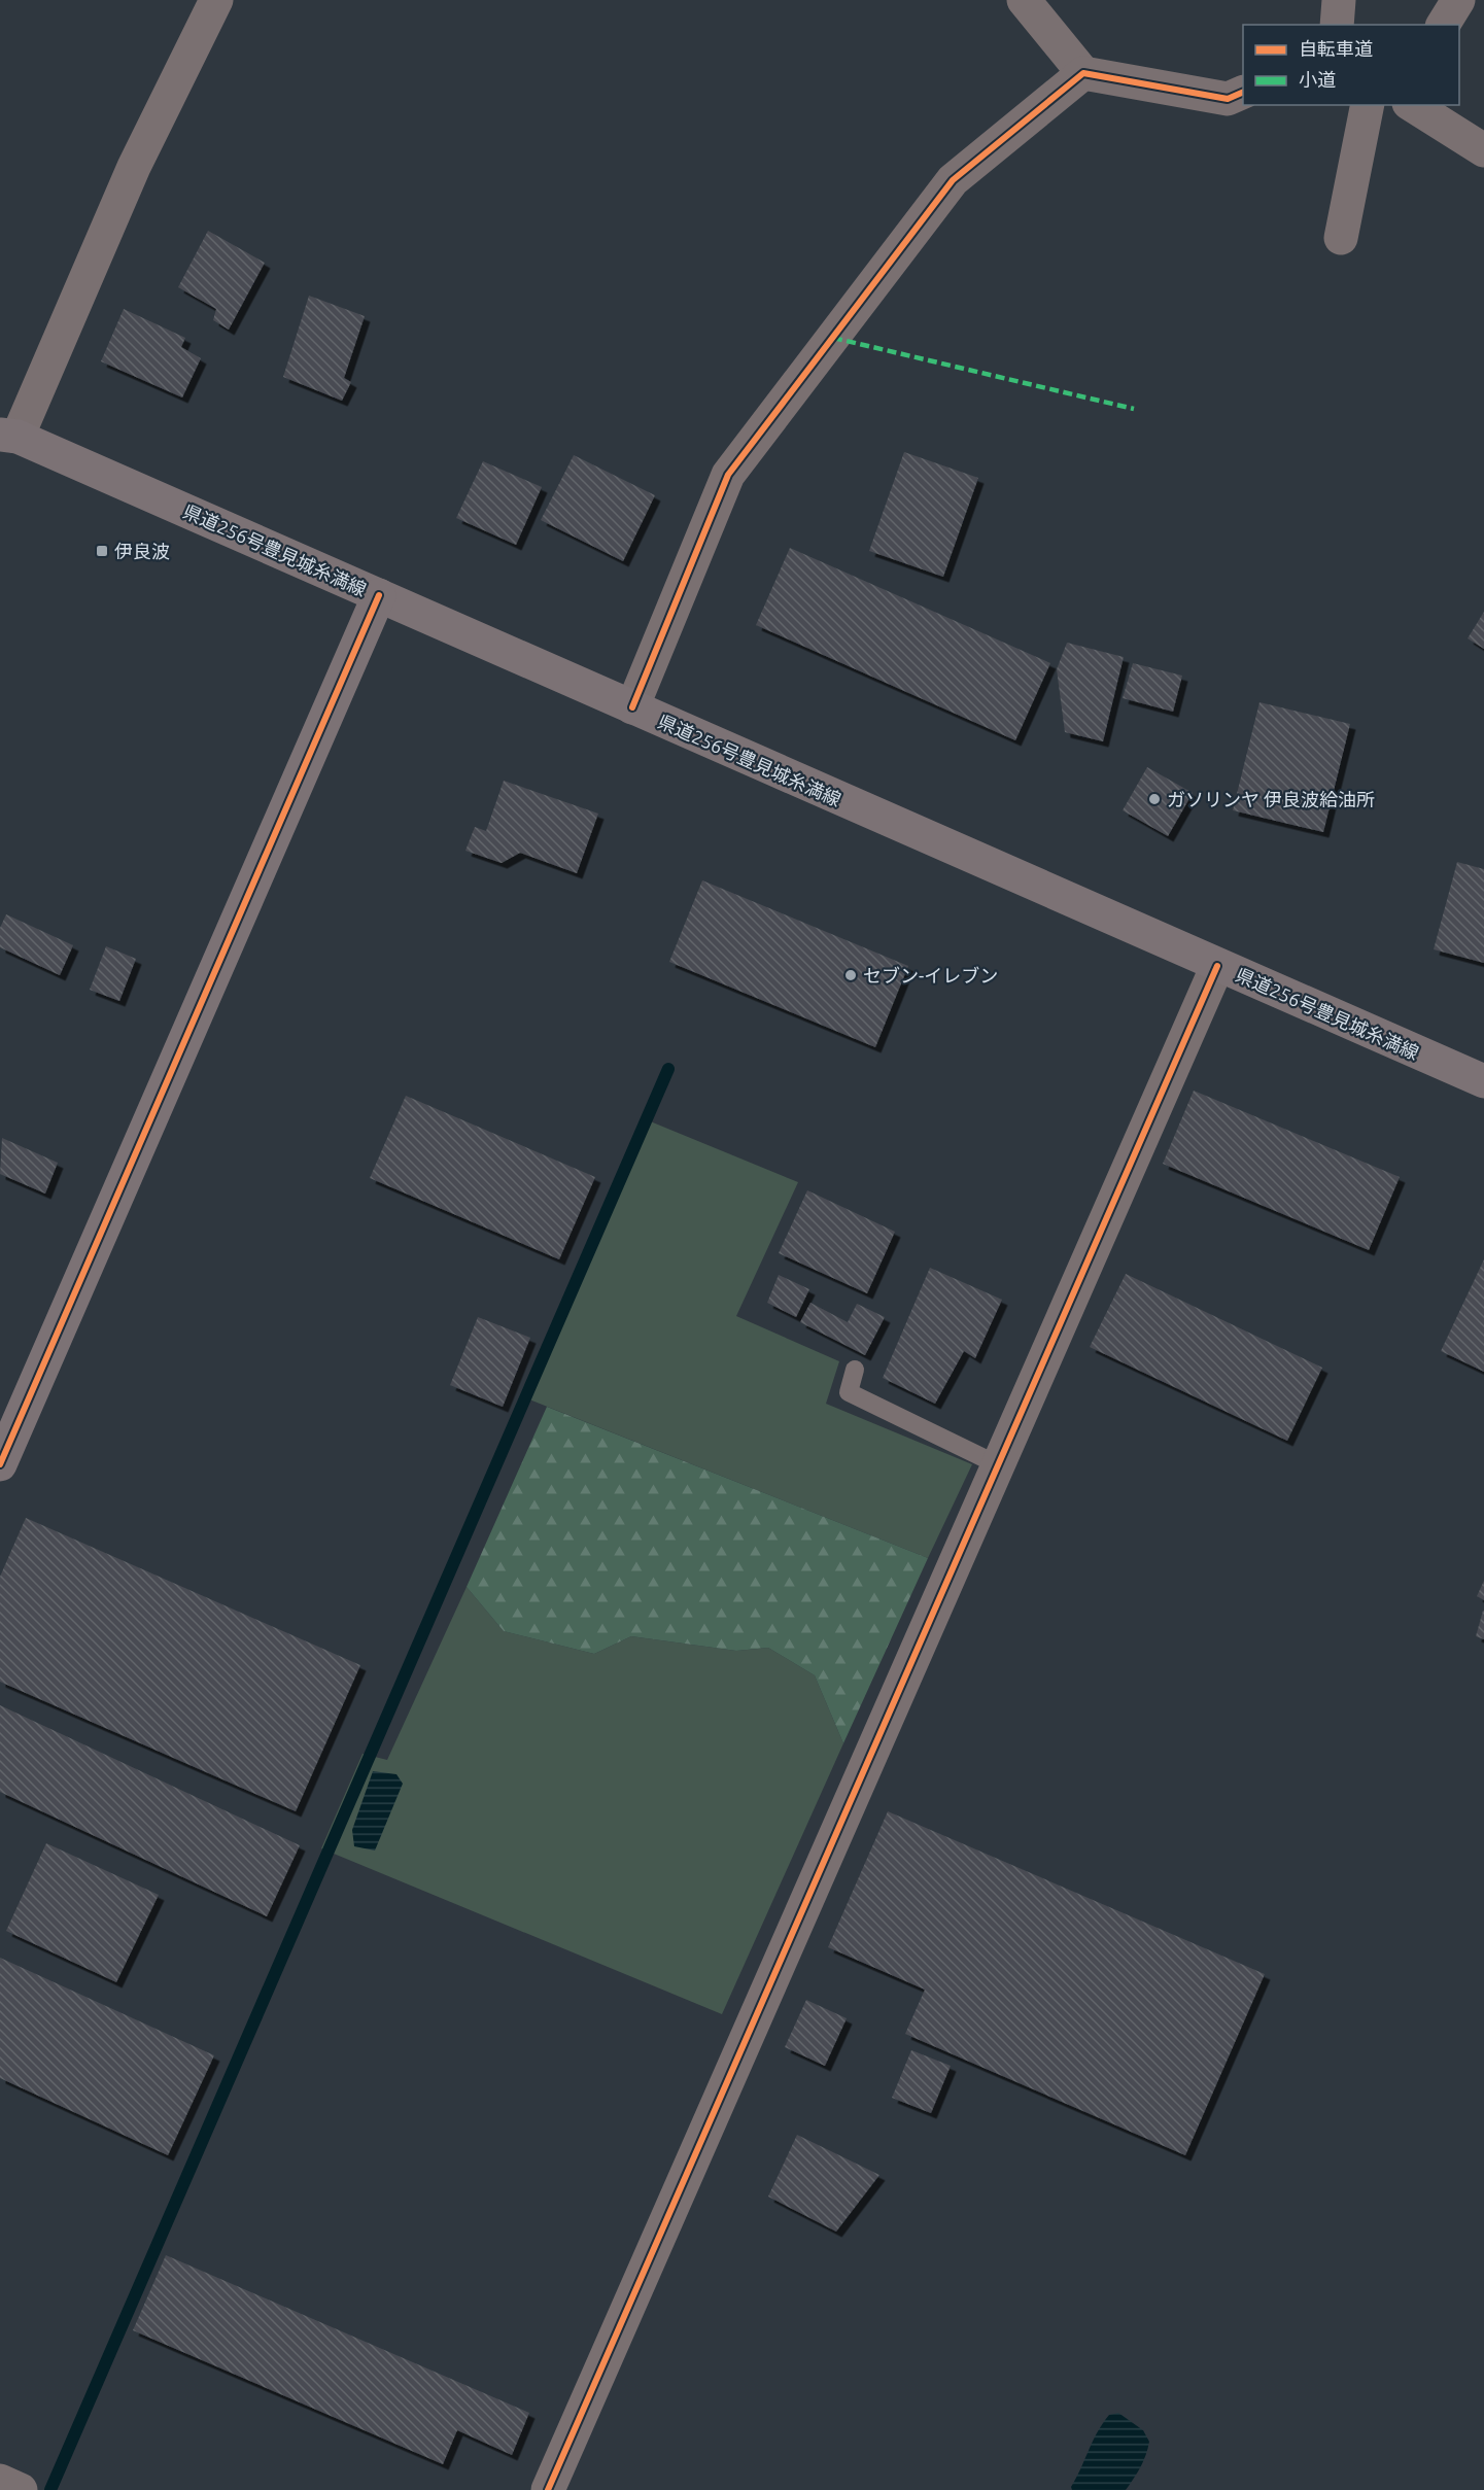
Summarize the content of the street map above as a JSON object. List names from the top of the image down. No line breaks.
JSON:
{"streets":{"main road":["県道256号豊見城糸満線"]},"places":{"transit":["伊良波"],"other":["ガソリンヤ 伊良波給油所","セブン-イレブン"]},"legend":["自転車道","小道"]}
